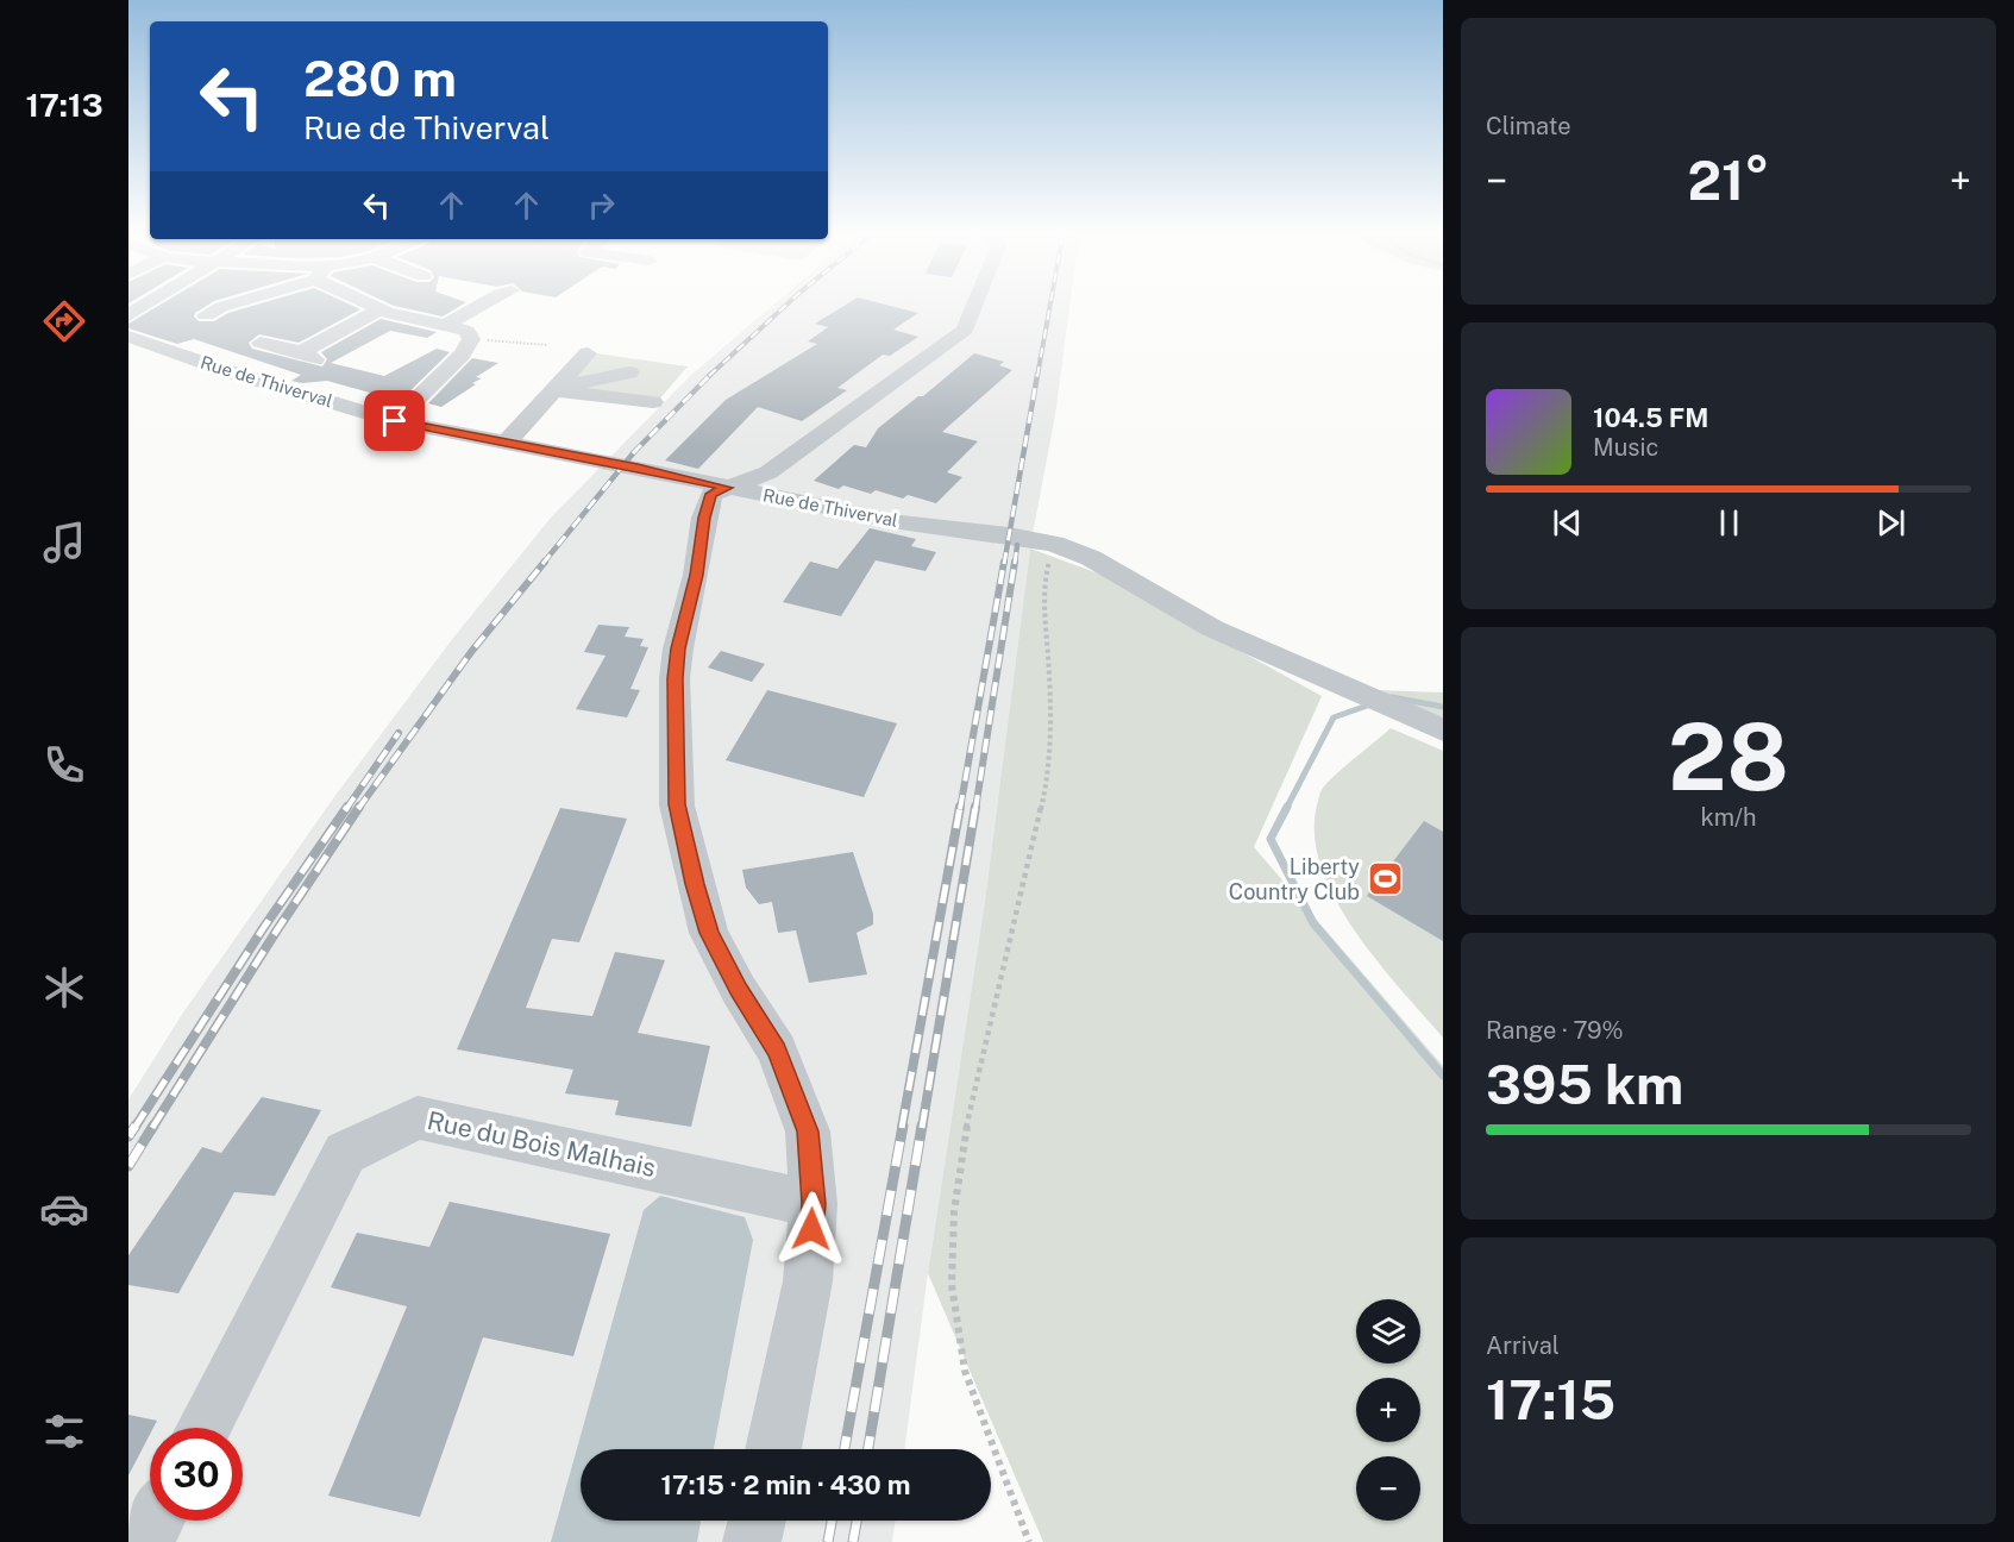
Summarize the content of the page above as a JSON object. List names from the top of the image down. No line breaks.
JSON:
{"streets":{"street":["Rue de Thiverval","Rue du Bois Malhais"]},"places":{"sports":["Liberty Country Club"]},"page":{"tabs":"17:13","tile":["Climate",["28","km/h"],["Range · 79%","395 km"],["Arrival","17:15"]],"turn":["280 m","Rue de Thiverval"],"heat":["−","21°","+"],"song":["104.5 FM","Music"],"map_buttons":["+","−"],"limit":"30","trip":"17:15 · 2 min · 430 m"}}
